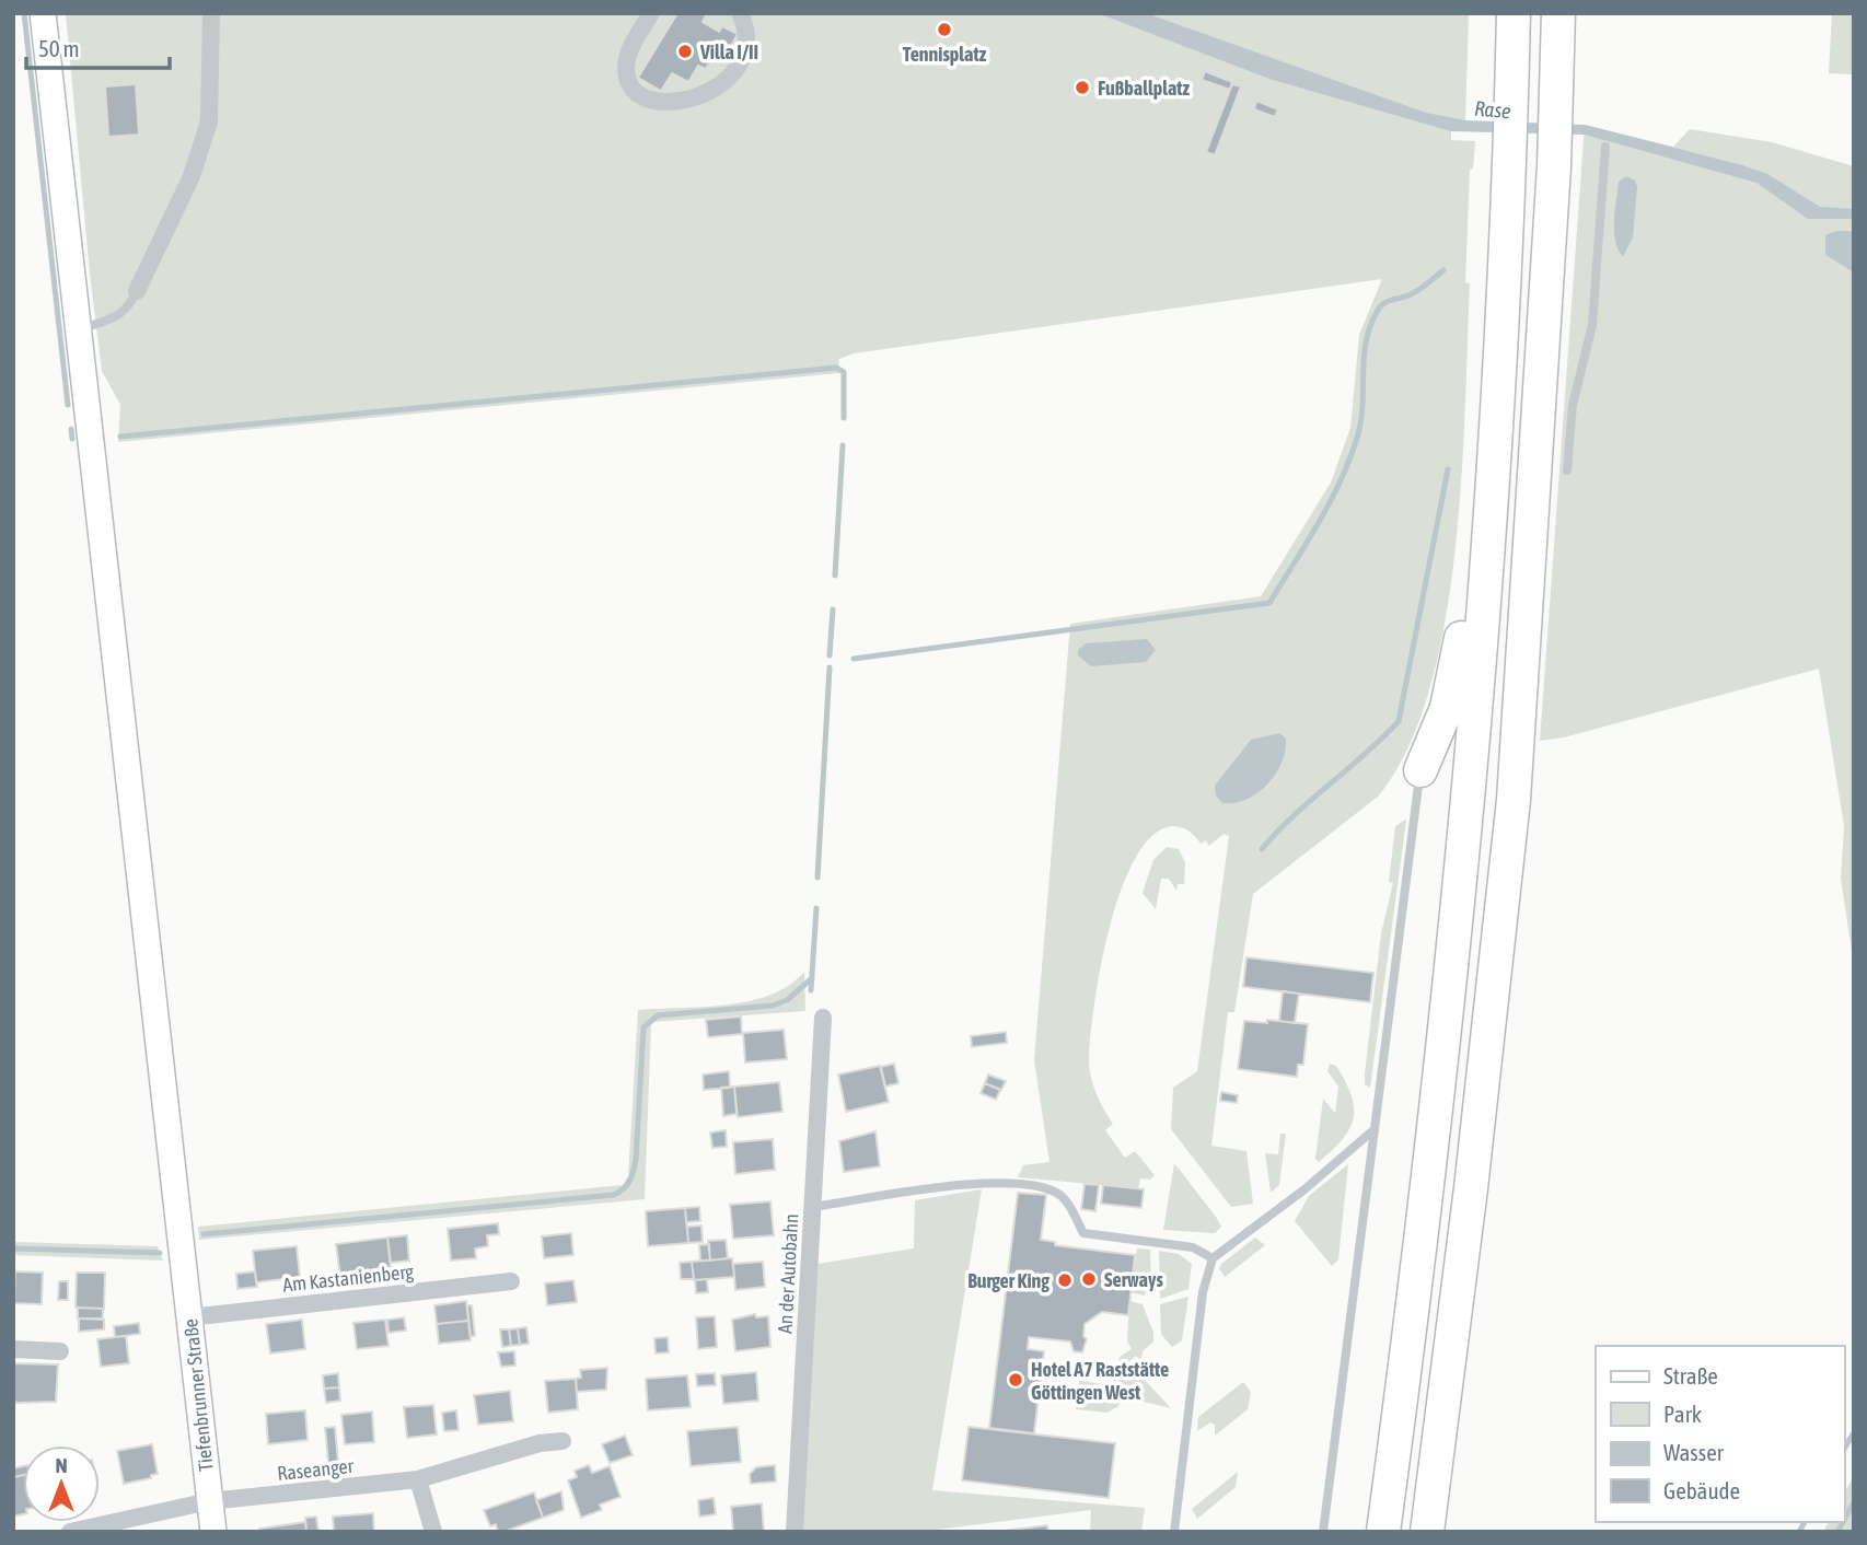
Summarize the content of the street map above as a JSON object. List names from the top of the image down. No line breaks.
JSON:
{"streets":{"street":["An der Autobahn","Am Kastanienberg","Tiefenbrunner Straße","Raseanger"]},"crossings":[["Am Kastanienberg","Tiefenbrunner Straße"],["Tiefenbrunner Straße","Raseanger"]],"water":["Rase"],"places":["Tennisplatz","Villa I/II","Fußballplatz","Serways","Burger King","Hotel A7 Raststätte Göttingen West"],"legend":["Straße","Park","Wasser","Gebäude"],"scale_bar":"50 m","north":"top"}
